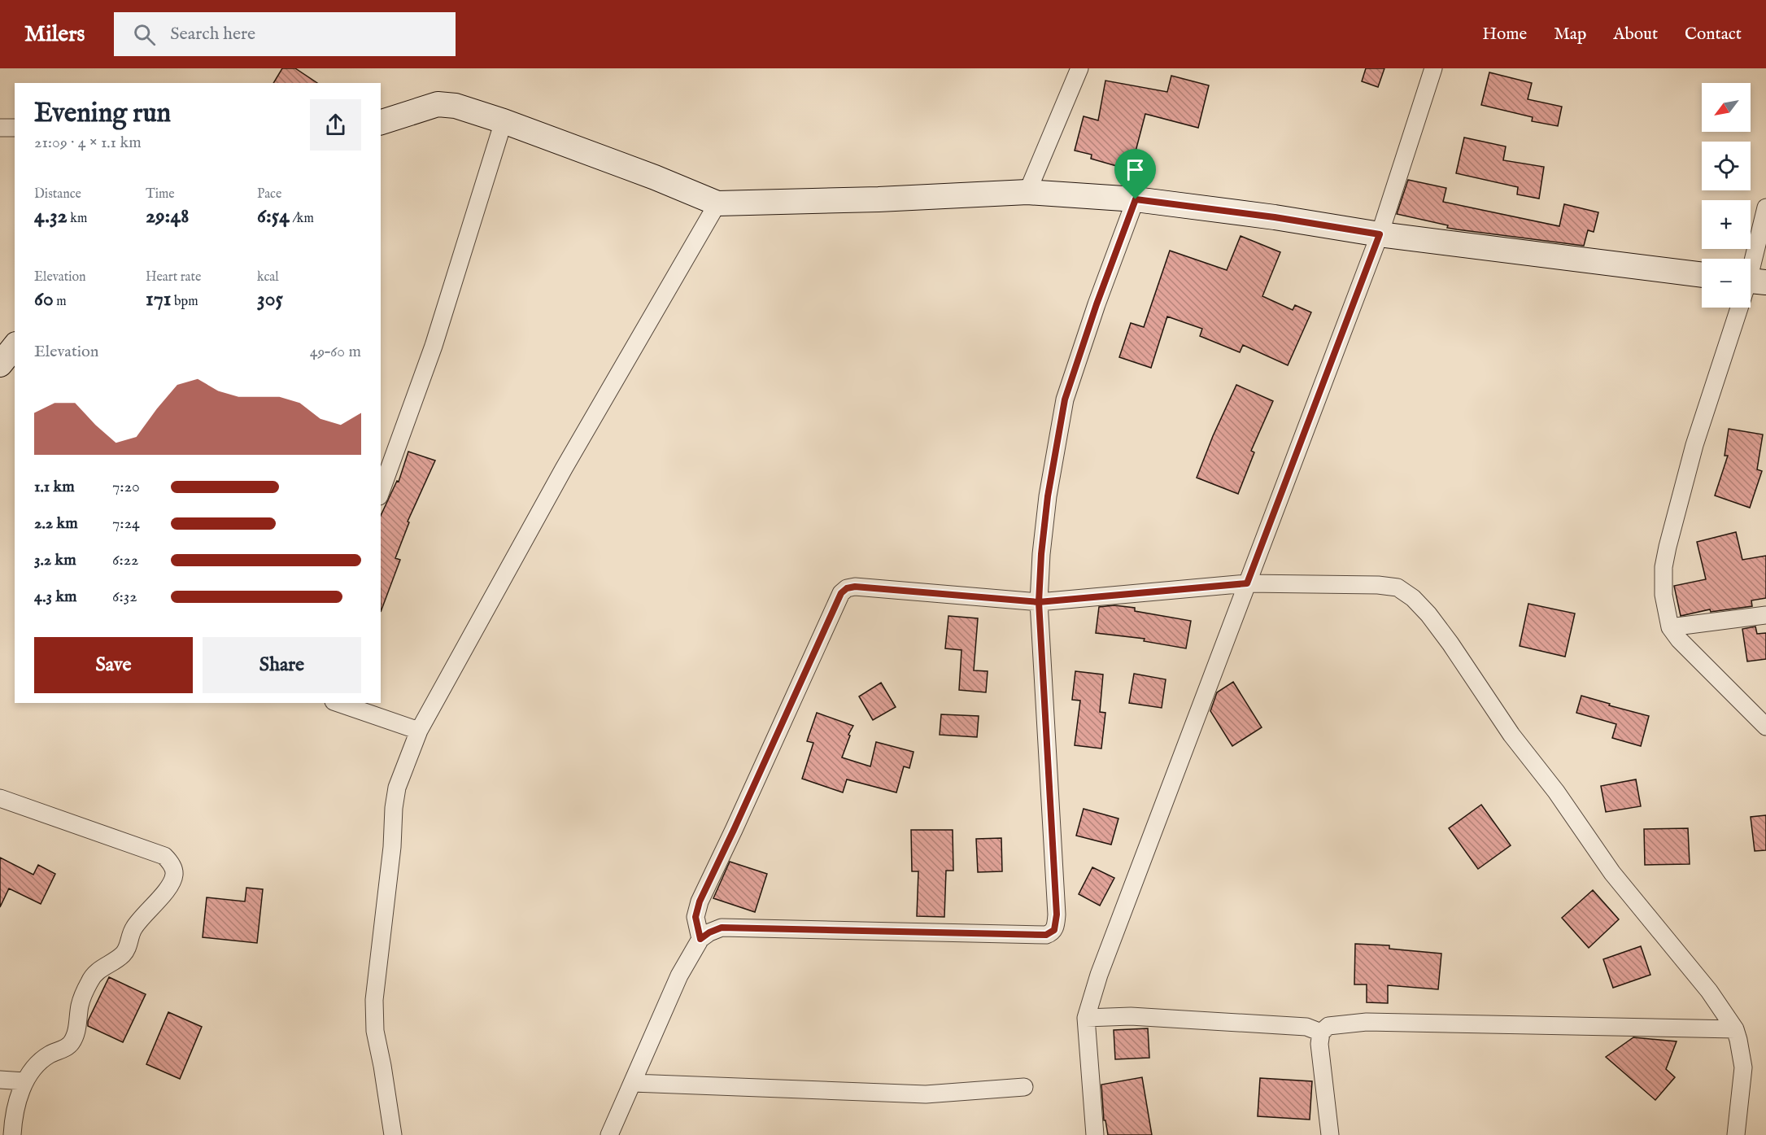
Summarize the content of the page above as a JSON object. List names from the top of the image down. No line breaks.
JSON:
{"north":"bottom left","page":{"header":"Milers","search":"Search here","nav":["Home","Map","About","Contact"],"map_buttons":["+","−"],"heading":["Evening run","21:09 · 4 × 1.1 km"],"stats":[["Distance","4.32 km"],["Time","29:48"],["Pace","6:54 /km"],["Elevation","60 m"],["Heart rate","171 bpm"],["kcal","305"]],"chart":["Elevation","49–60 m"],"list":[{"name":"1.1 km","note":"7:20"},{"name":"2.2 km","note":"7:24"},{"name":"3.2 km","note":"6:22"},{"name":"4.3 km","note":"6:32"}],"buttons":["Save","Share"]}}
